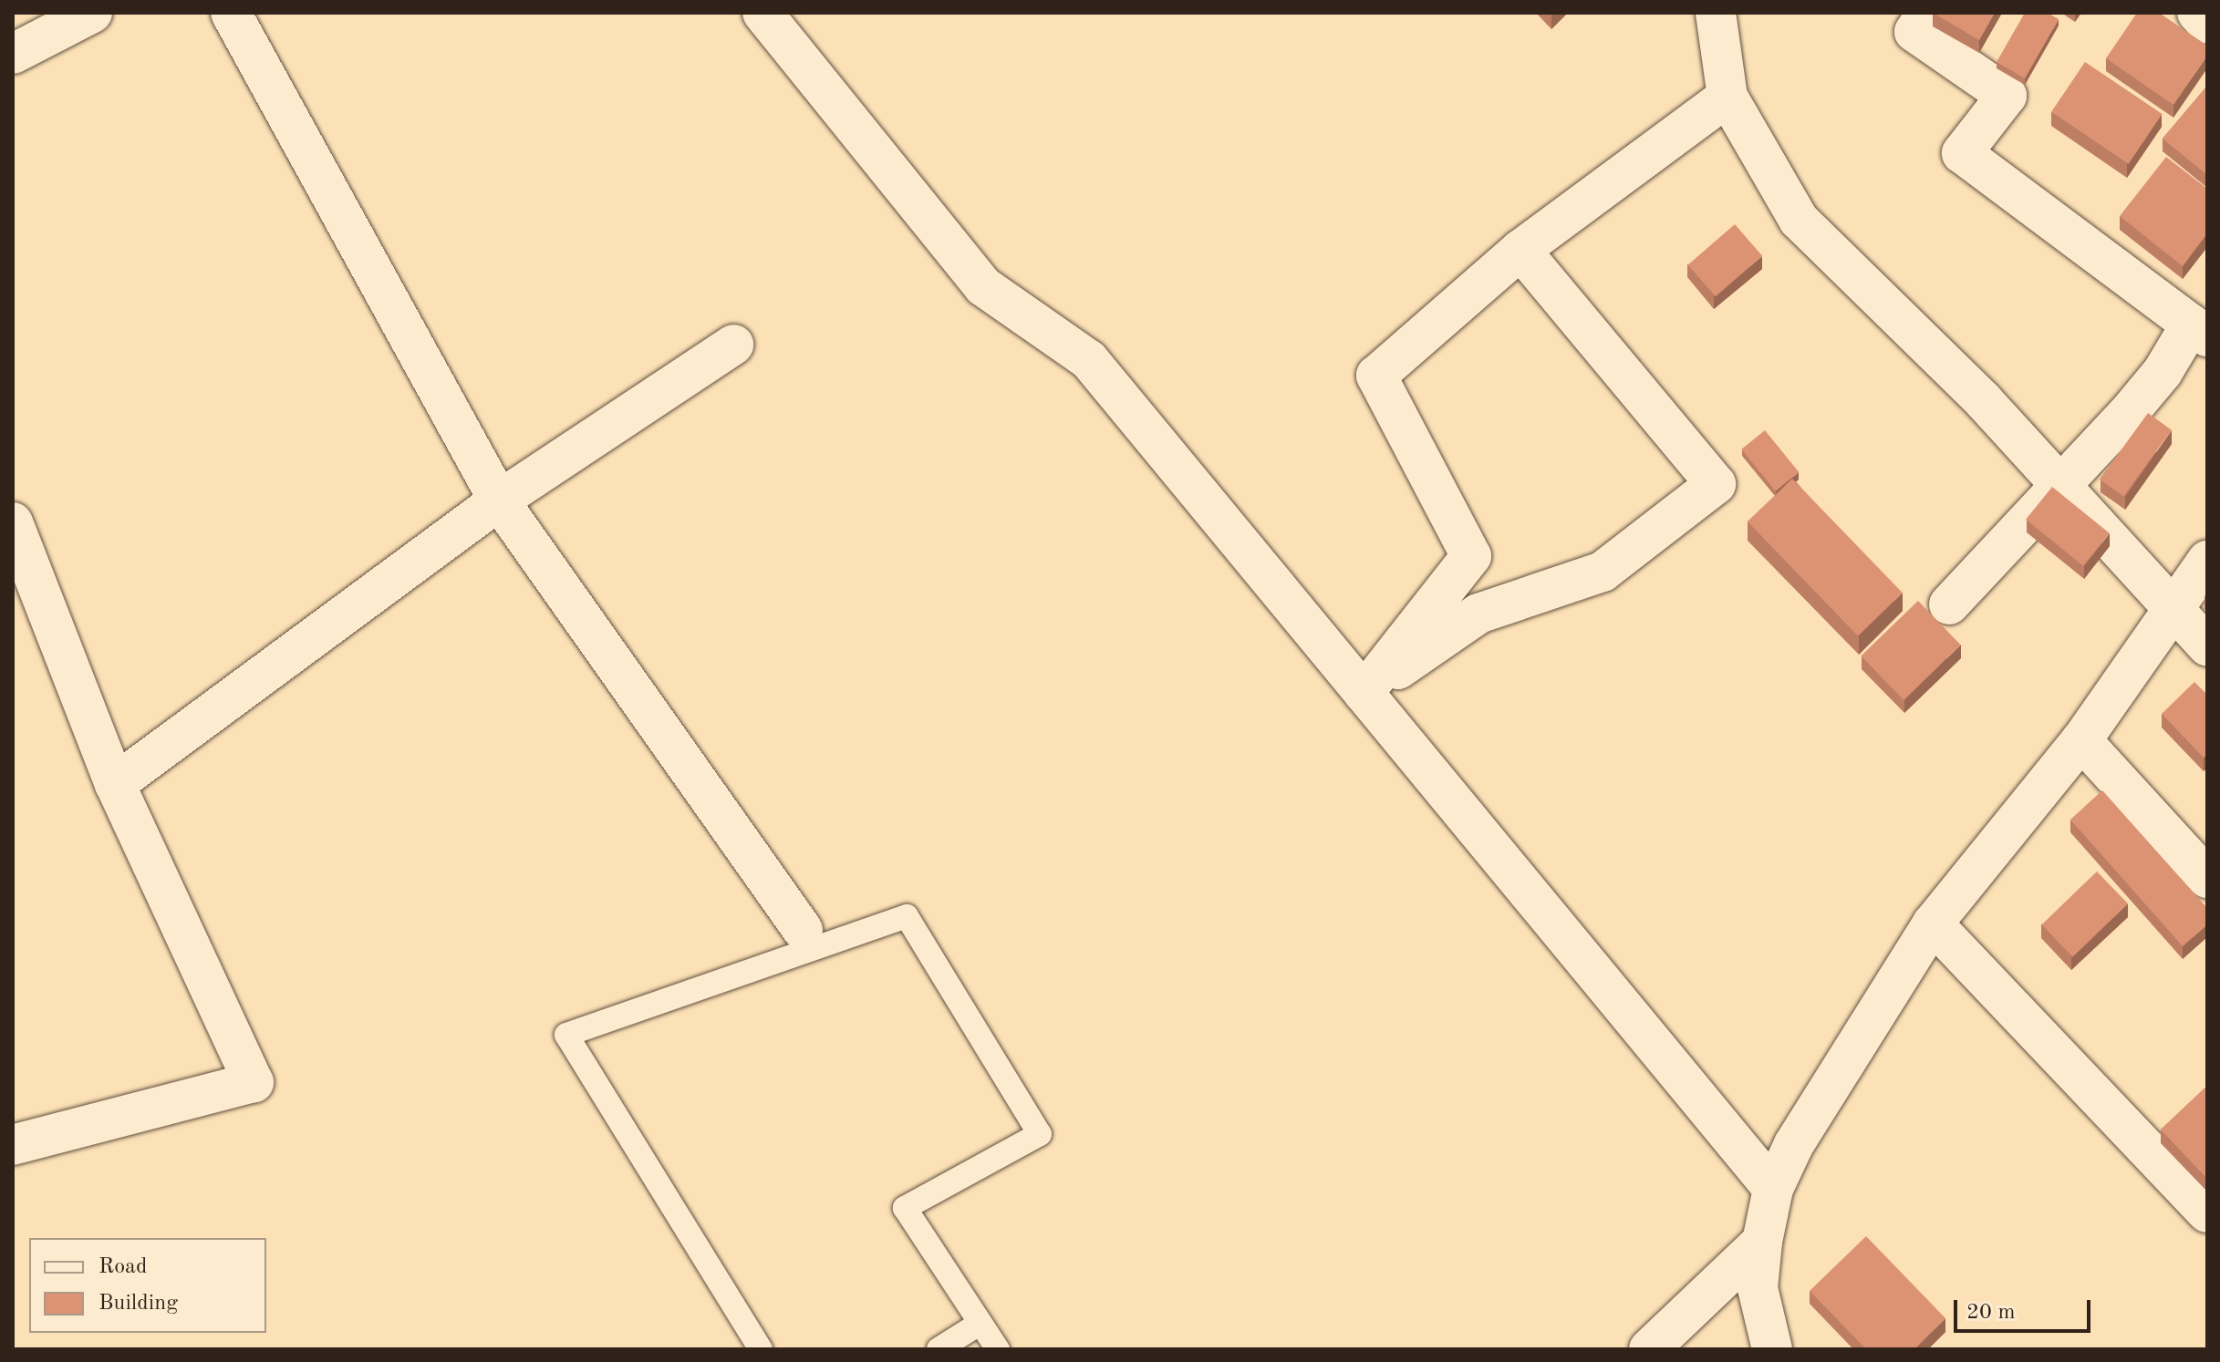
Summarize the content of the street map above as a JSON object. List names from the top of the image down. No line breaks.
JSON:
{"legend":["Road","Building"],"scale_bar":"20 m"}
